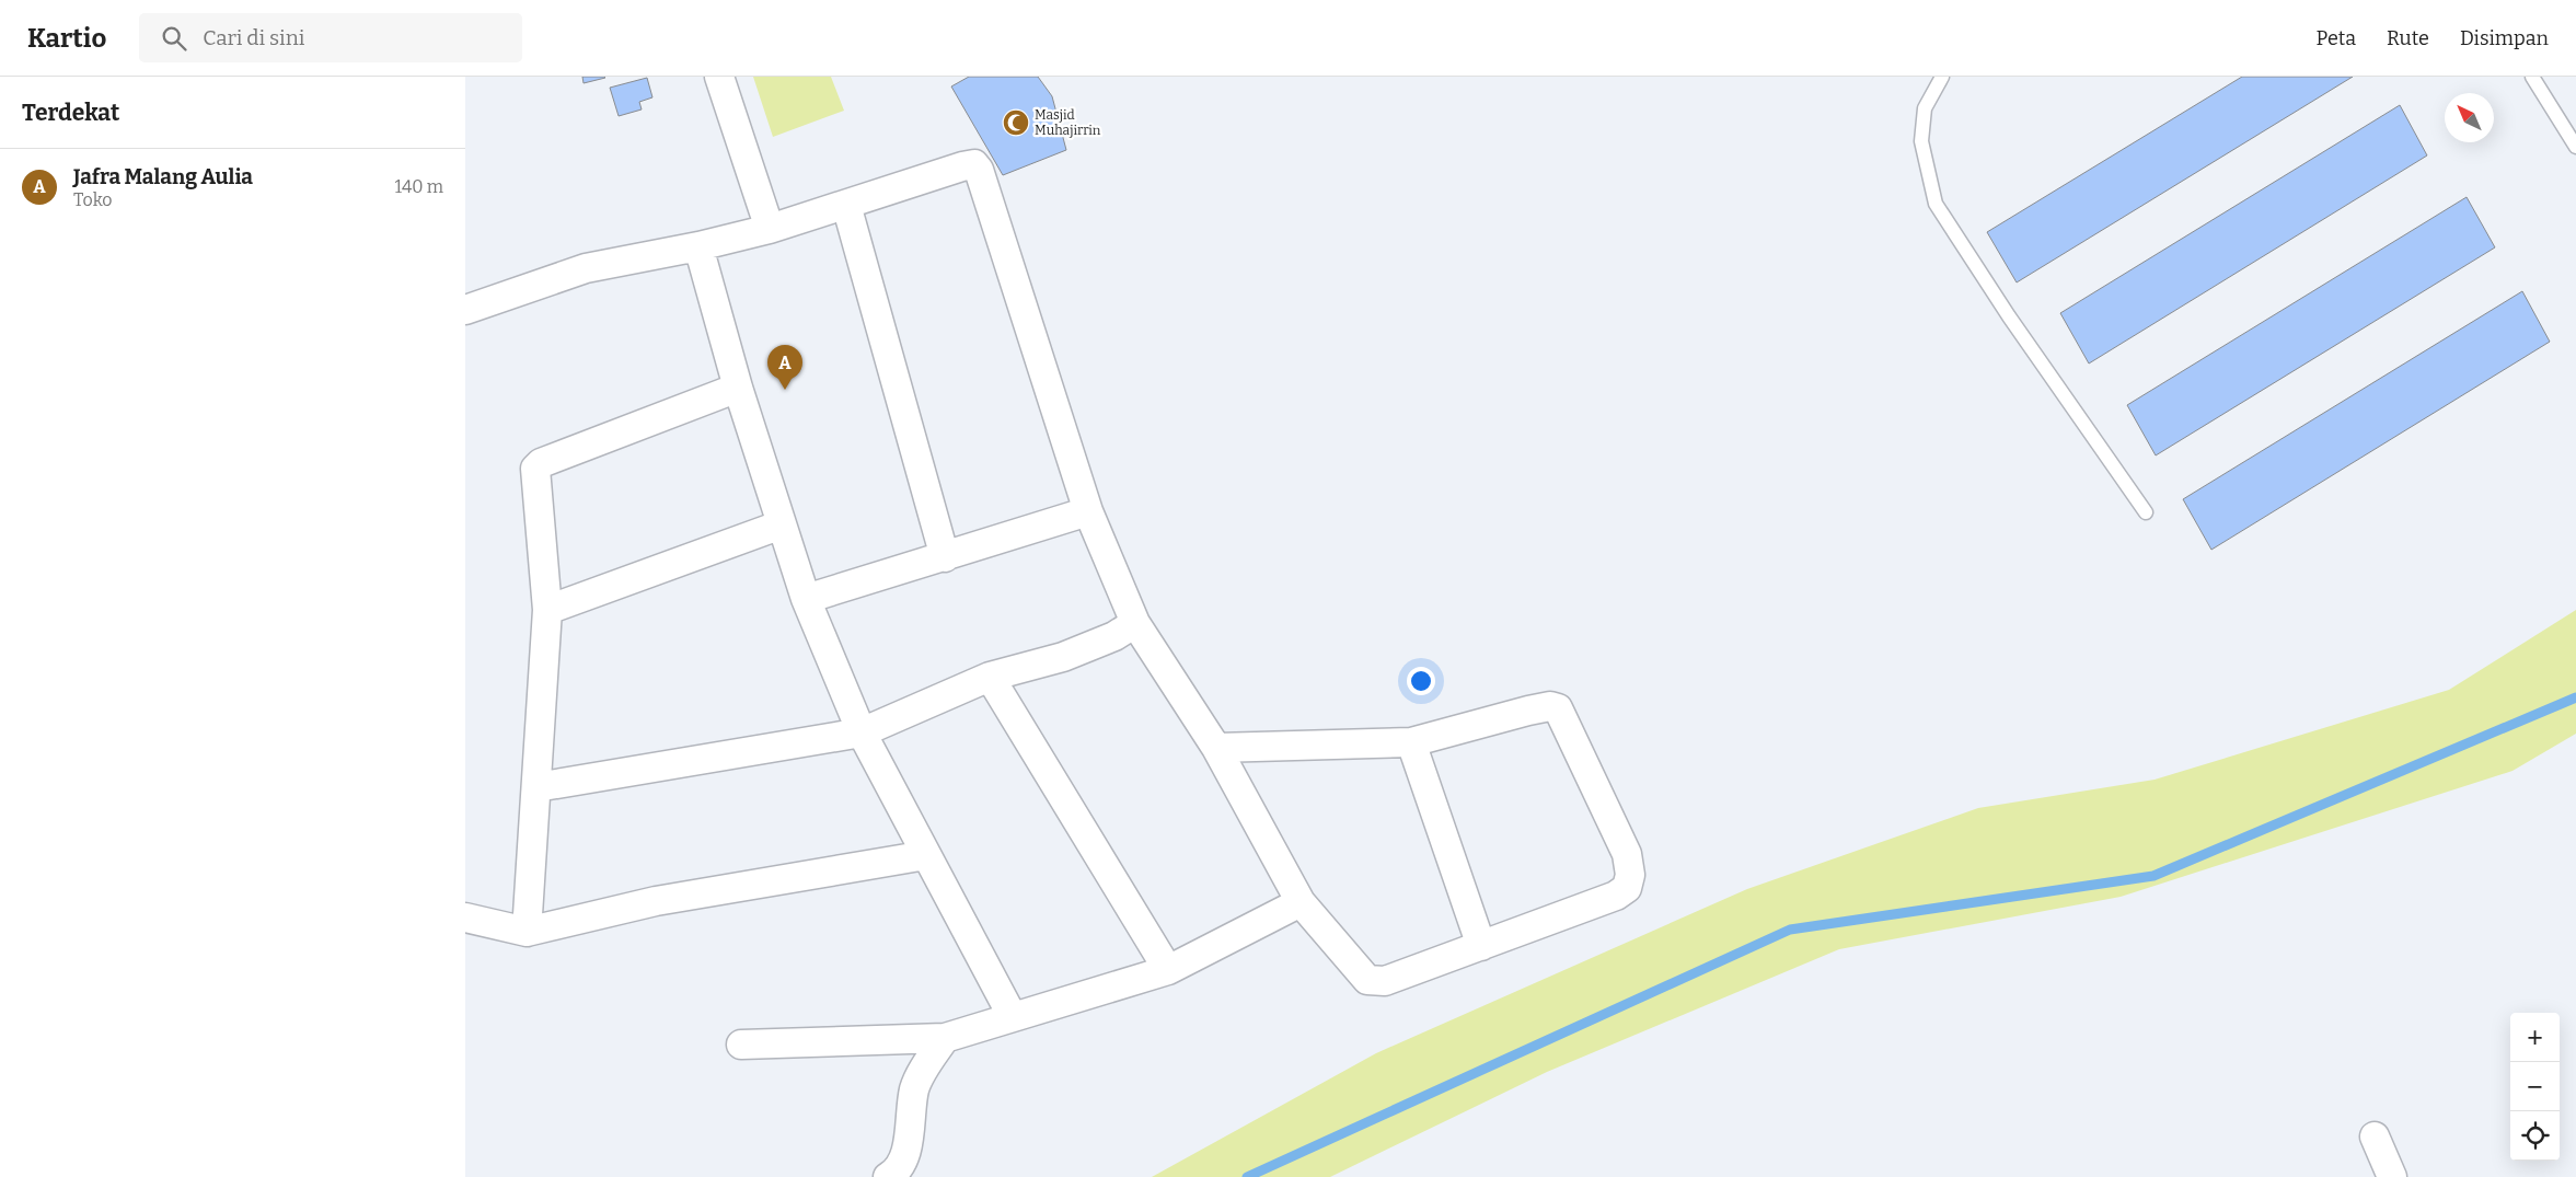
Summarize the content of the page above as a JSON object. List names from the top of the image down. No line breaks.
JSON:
{"places":{"mosque":["Masjid Muhajirrin"]},"north":"top left","page":{"header":"Kartio","search":"Cari di sini","nav":["Peta","Rute","Disimpan"],"heading":"Terdekat","list":[{"mark":"A","name":"Jafra Malang Aulia","note":"Toko","value":"140 m"}],"pins":"A","map_buttons":["+","−"]}}
